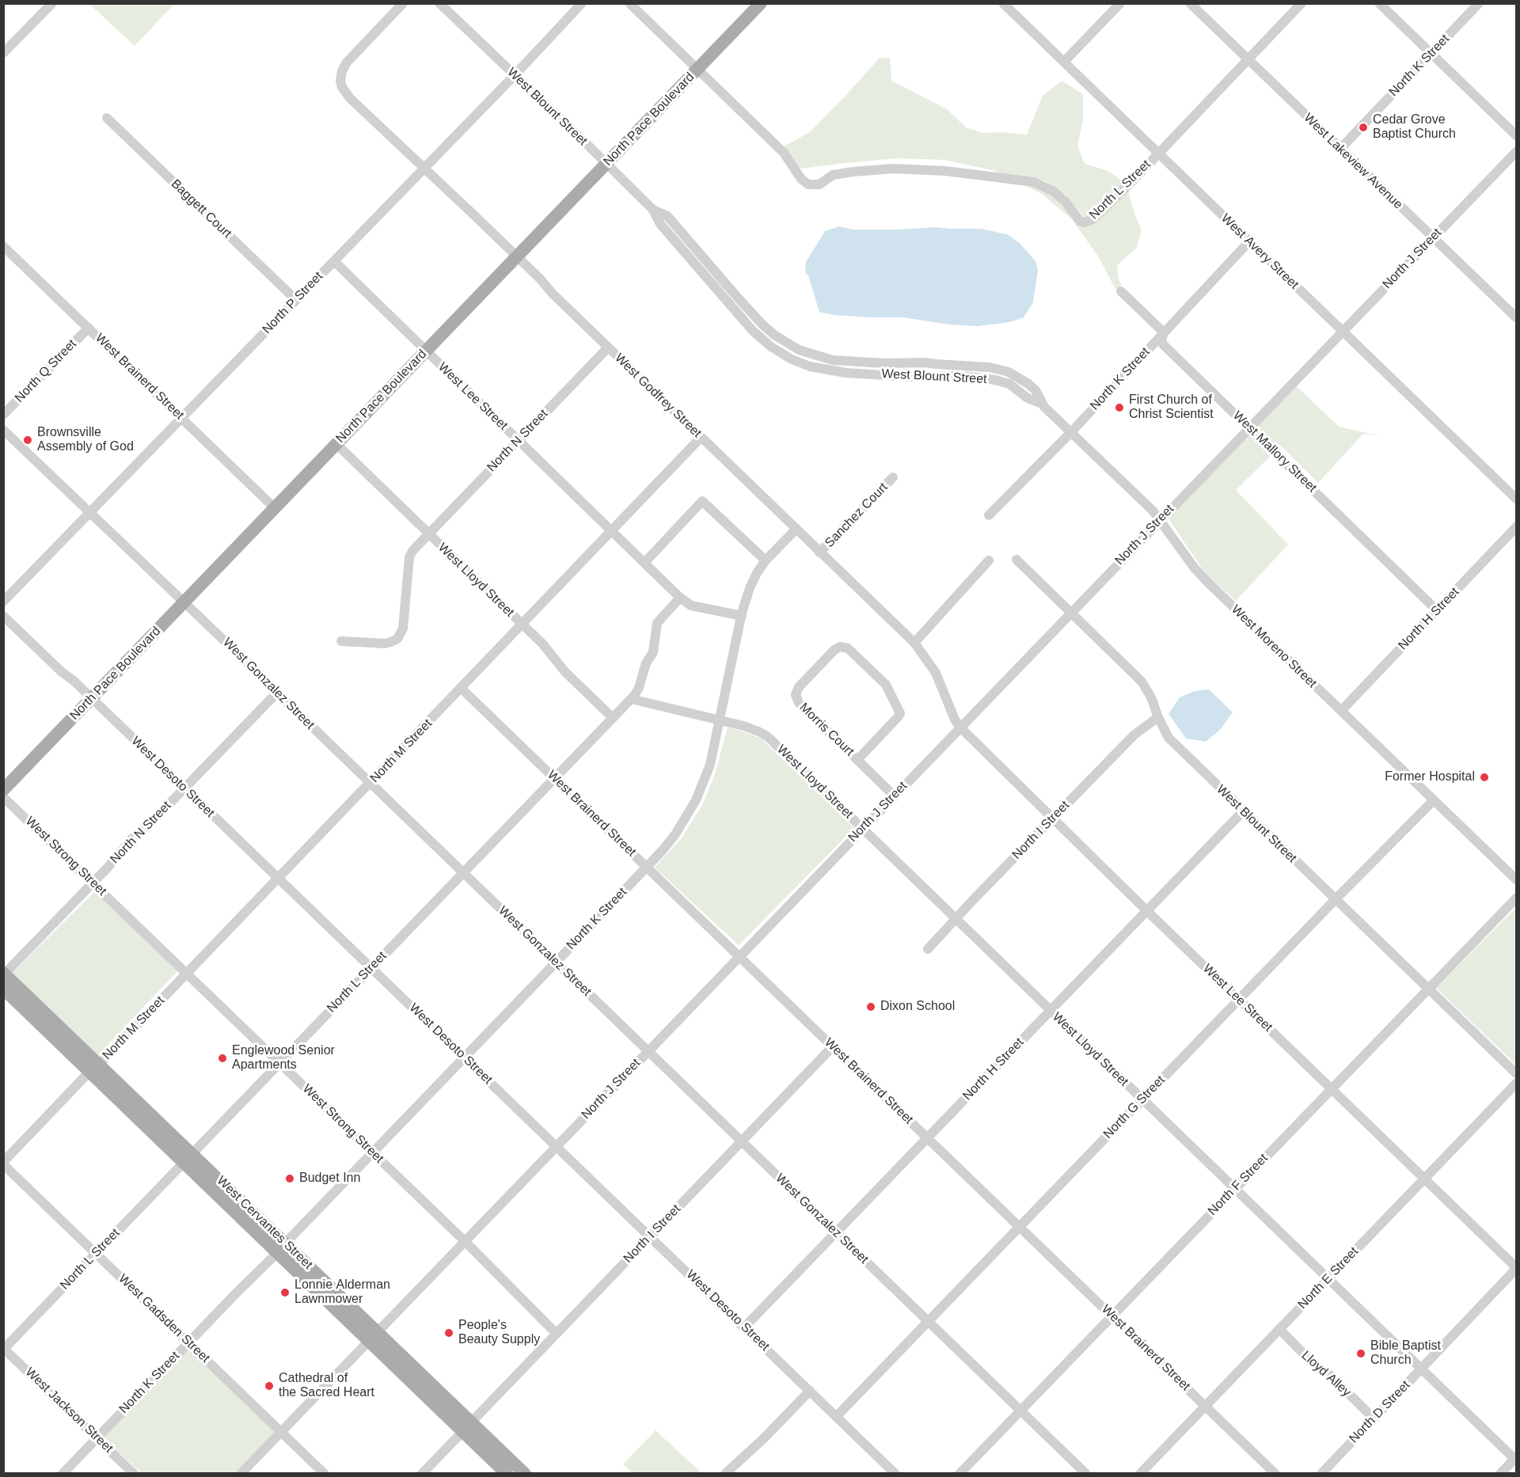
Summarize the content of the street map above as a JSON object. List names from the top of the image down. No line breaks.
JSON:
{"streets":{"main road":["North Pace Boulevard","West Cervantes Street"],"street":["North K Street","West Blount Street","West Lakeview Avenue","North L Street","Baggett Court","West Avery Street","North J Street","North P Street","North Q Street","West Brainerd Street","West Godfrey Street","West Lee Street","North N Street","West Mallory Street","Sanchez Court","West Lloyd Street","North H Street","West Moreno Street","West Gonzalez Street","Morris Court","North M Street","West Desoto Street","North I Street","West Strong Street","North G Street","North F Street","North E Street","West Gadsden Street","Lloyd Alley","West Jackson Street","North D Street"]},"crossings":[["North K Street","West Lakeview Avenue"],["North K Street","West Avery Street"],["North K Street","West Brainerd Street"],["North K Street","West Godfrey Street"],["North K Street","West Mallory Street"],["North K Street","West Lloyd Street"],["North K Street","West Moreno Street"],["North K Street","West Gonzalez Street"],["North K Street","West Desoto Street"],["North K Street","West Strong Street"],["North K Street","West Cervantes Street"],["North K Street","West Gadsden Street"],["North K Street","West Jackson Street"],["West Blount Street","North Pace Boulevard"],["West Blount Street","North J Street"],["West Blount Street","North P Street"],["West Blount Street","North H Street"],["West Blount Street","West Moreno Street"],["West Blount Street","North I Street"],["West Blount Street","North G Street"],["West Blount Street","North F Street"],["North Pace Boulevard","North L Street"],["North Pace Boulevard","West Brainerd Street"],["North Pace Boulevard","West Godfrey Street"],["North Pace Boulevard","West Lee Street"],["North Pace Boulevard","West Lloyd Street"],["North Pace Boulevard","West Gonzalez Street"],["North Pace Boulevard","West Desoto Street"],["West Lakeview Avenue","North L Street"],["West Lakeview Avenue","North J Street"],["North L Street","West Avery Street"],["North L Street","West Brainerd Street"],["North L Street","West Lloyd Street"],["North L Street","West Gonzalez Street"],["North L Street","West Desoto Street"],["North L Street","West Strong Street"],["North L Street","West Cervantes Street"],["North L Street","West Gadsden Street"],["North L Street","West Jackson Street"],["Baggett Court","North P Street"],["West Avery Street","North J Street"],["North J Street","West Brainerd Street"],["North J Street","West Godfrey Street"],["North J Street","West Lee Street"],["North J Street","West Mallory Street"],["North J Street","West Lloyd Street"],["North J Street","West Moreno Street"],["North J Street","West Gonzalez Street"],["North J Street","Morris Court"],["North J Street","West Desoto Street"],["North J Street","West Strong Street"],["North J Street","West Cervantes Street"],["North J Street","West Gadsden Street"],["North P Street","West Brainerd Street"],["North P Street","West Godfrey Street"],["North P Street","West Lee Street"],["North P Street","West Gonzalez Street"],["North Q Street","West Brainerd Street"],["West Brainerd Street","North H Street"],["West Brainerd Street","North M Street"],["West Brainerd Street","North I Street"],["West Brainerd Street","North G Street"],["West Brainerd Street","North F Street"],["West Brainerd Street","North E Street"],["West Godfrey Street","West Lee Street"],["West Godfrey Street","North N Street"],["West Godfrey Street","Sanchez Court"],["West Godfrey Street","North M Street"],["West Lee Street","North N Street"],["West Lee Street","North H Street"],["West Lee Street","North M Street"],["West Lee Street","North I Street"],["West Lee Street","North G Street"],["West Lee Street","North F Street"],["West Lee Street","North E Street"],["West Lee Street","North D Street"],["North N Street","West Lloyd Street"],["North N Street","West Gonzalez Street"],["North N Street","West Desoto Street"],["North N Street","West Strong Street"],["North N Street","West Cervantes Street"],["West Mallory Street","North H Street"],["West Lloyd Street","North H Street"],["West Lloyd Street","North M Street"],["West Lloyd Street","North I Street"],["West Lloyd Street","North G Street"],["West Lloyd Street","North F Street"],["West Lloyd Street","North E Street"],["West Lloyd Street","North D Street"],["North H Street","West Moreno Street"],["North H Street","West Gonzalez Street"],["North H Street","West Desoto Street"],["West Moreno Street","North G Street"],["West Gonzalez Street","North M Street"],["West Gonzalez Street","North I Street"],["West Gonzalez Street","North G Street"],["West Gonzalez Street","North F Street"],["North M Street","West Desoto Street"],["North M Street","West Strong Street"],["North M Street","West Cervantes Street"],["North M Street","West Gadsden Street"],["West Desoto Street","North I Street"],["West Desoto Street","North G Street"],["North I Street","West Strong Street"],["North I Street","West Cervantes Street"],["North E Street","Lloyd Alley"],["Lloyd Alley","North D Street"]],"places":["Cedar Grove Baptist Church","First Church of Christ Scientist","Brownsville Assembly of God","Former Hospital","Dixon School","Englewood Senior Apartments","Budget Inn","Lonnie Alderman Lawnmower","People's Beauty Supply","Bible Baptist Church","Cathedral of the Sacred Heart"]}
